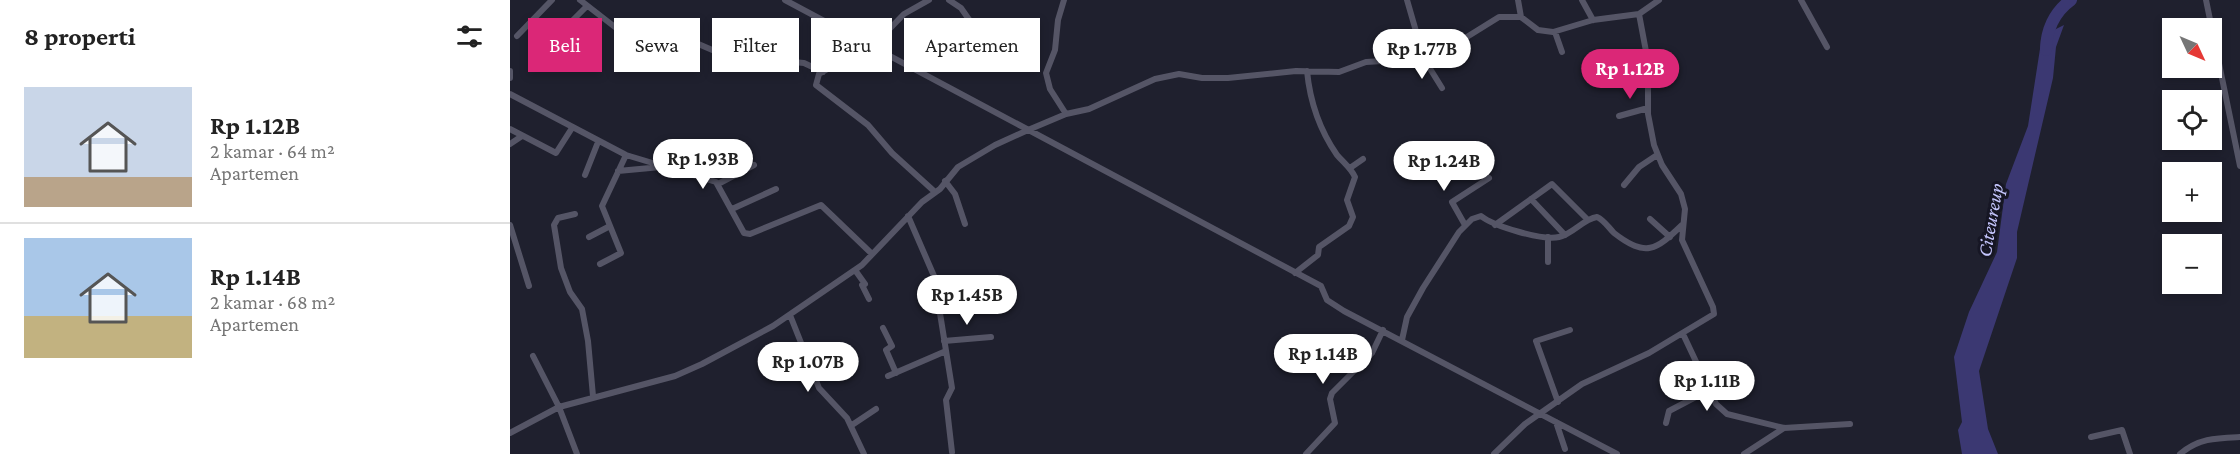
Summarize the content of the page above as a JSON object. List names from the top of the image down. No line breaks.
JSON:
{"water":["Citeureup"],"north":"bottom right","page":{"heading":"8 properti","map_buttons":["+","−"],"chip":["Beli","Sewa","Filter","Baru","Apartemen"],"price":["Rp 1.77B","Rp 1.12B","Rp 1.93B","Rp 1.24B","Rp 1.45B","Rp 1.14B","Rp 1.07B","Rp 1.11B"],"list":[{"name":"Rp 1.12B","note":"2 kamar · 64 m² · Apartemen"},{"name":"Rp 1.14B","note":"2 kamar · 68 m² · Apartemen"}]}}
